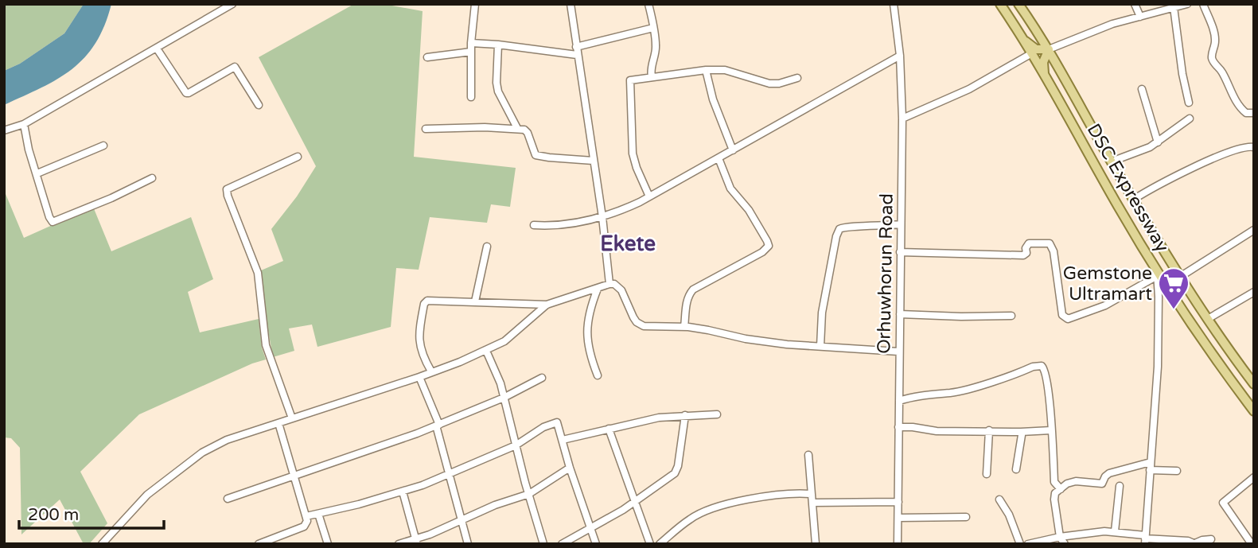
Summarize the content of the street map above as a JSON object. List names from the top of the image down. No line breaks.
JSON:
{"streets":{"main road":["DSC Expressway"],"street":["Orhuwhorun Road"]},"districts":["Ekete"],"places":{"supermarket":["Gemstone Ultramart"]},"scale_bar":"200 m"}
